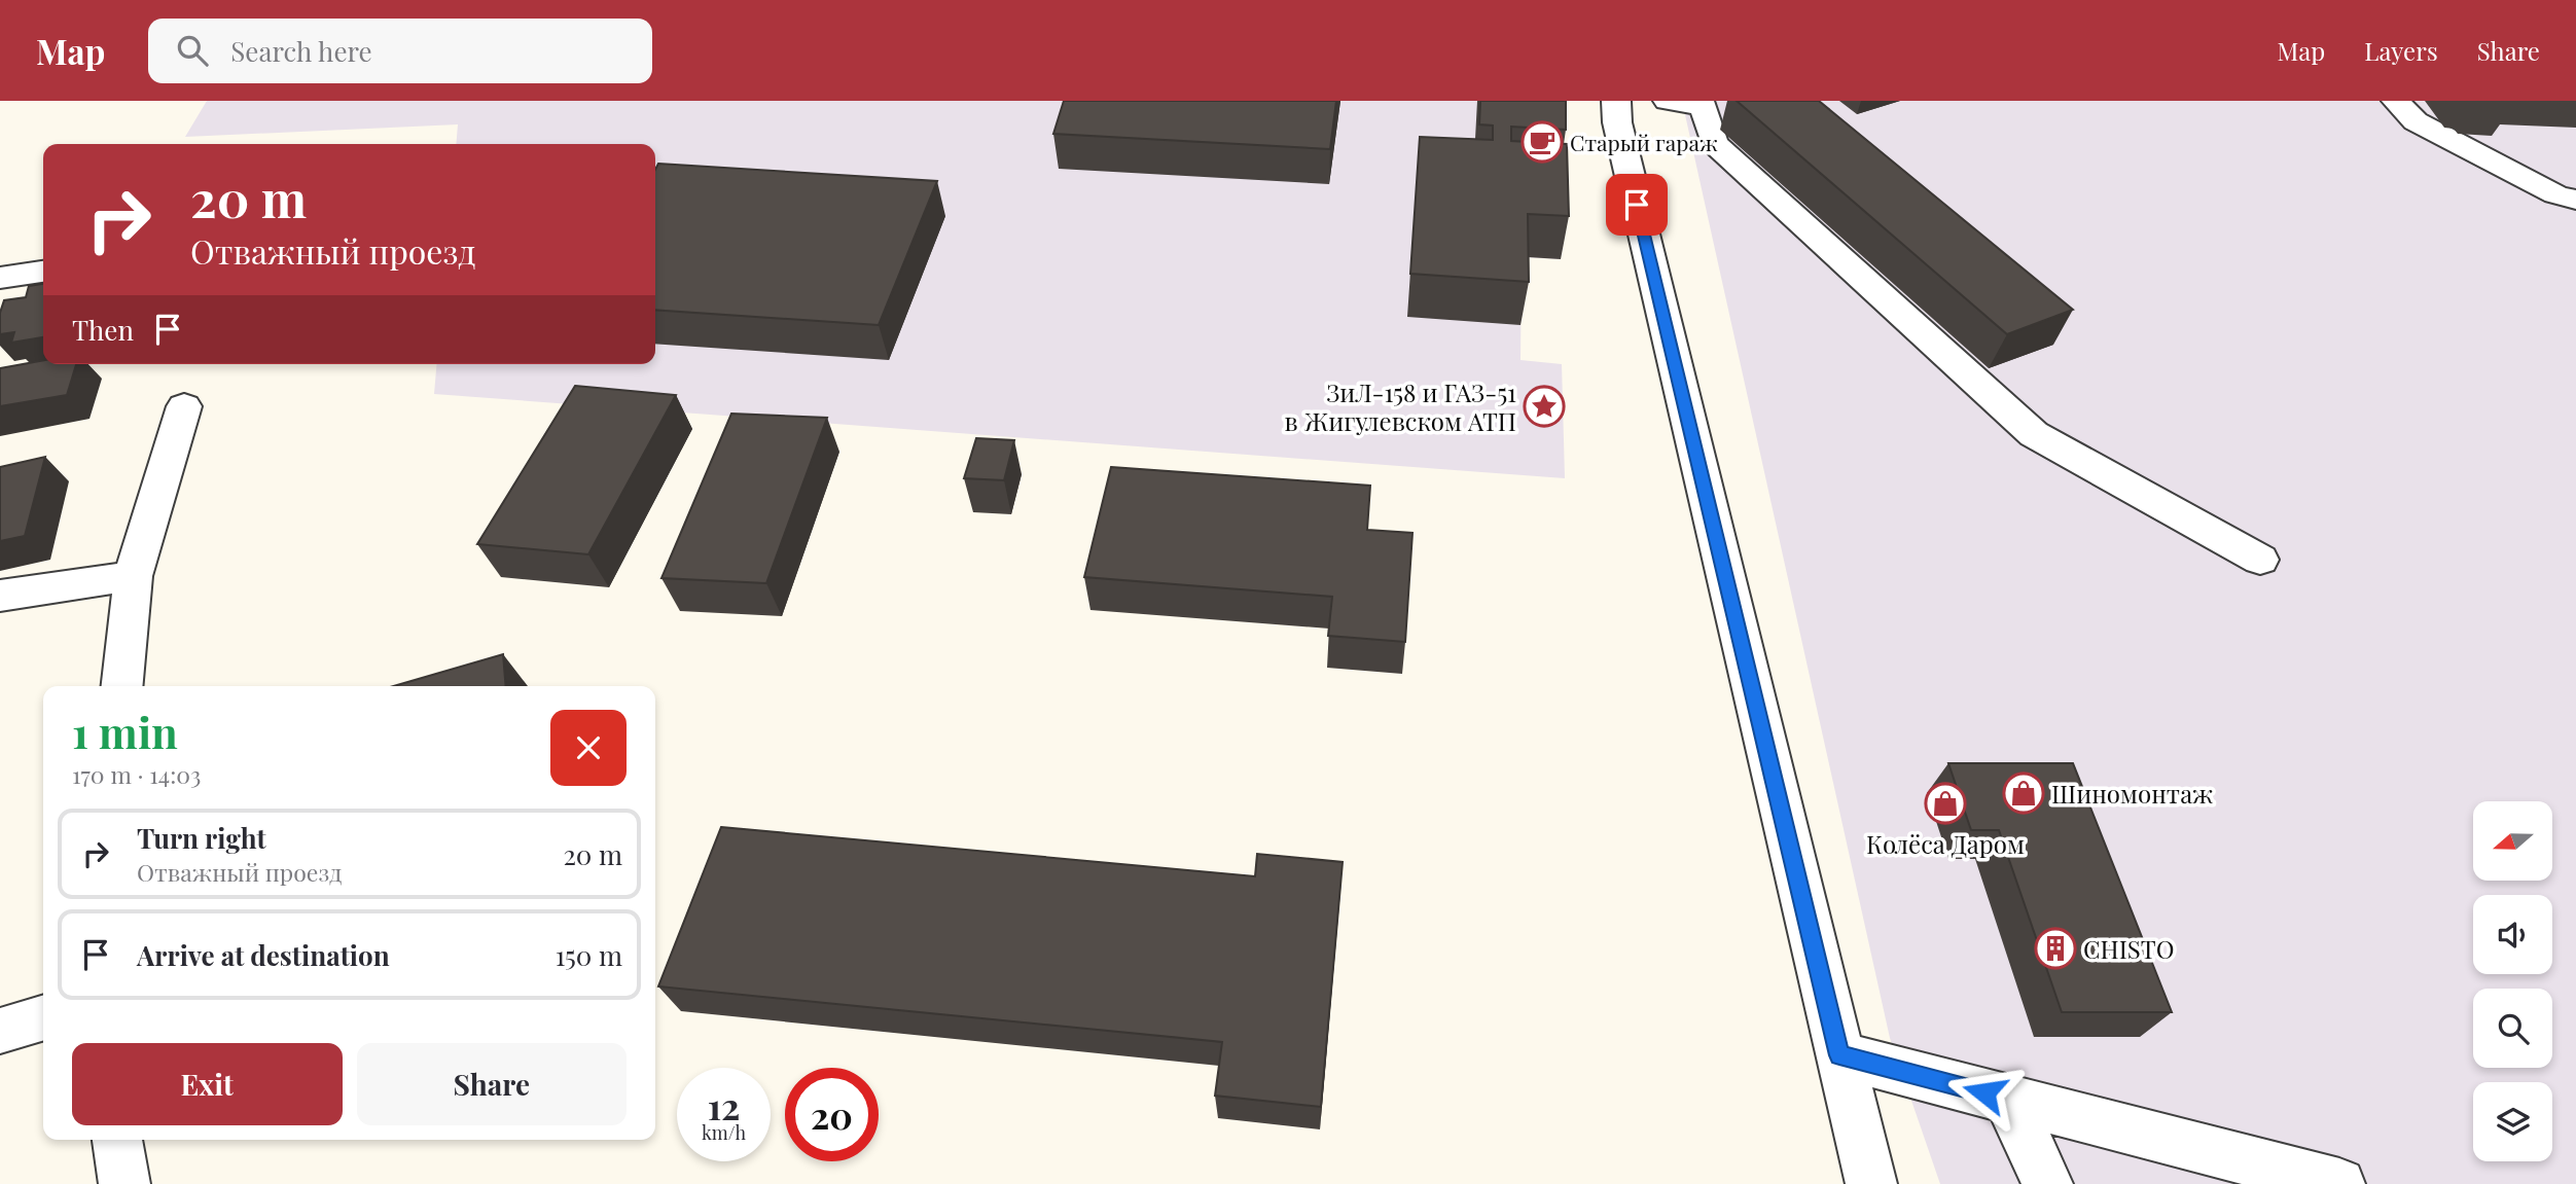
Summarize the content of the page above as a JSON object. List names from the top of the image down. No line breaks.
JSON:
{"places":{"cafe":["Старый гараж"],"place":["ЗиЛ-158 и ГАЗ-51 в Жигулевском АТП"],"shop":["Шиномонтаж","Колёса Даром"],"building":["CHISTO"]},"north":"left","page":{"header":"Map","search":"Search here","nav":["Map","Layers","Share"],"turn":["20 m","Отважный проезд"],"then":"Then","heading":["1 min","170 m · 14:03"],"list":[{"name":"Turn right","note":"Отважный проезд","value":"20 m"},{"name":"Arrive at destination","value":"150 m"}],"buttons":["Exit","Share"],"speed":"12 km/h","limit":"20"}}
